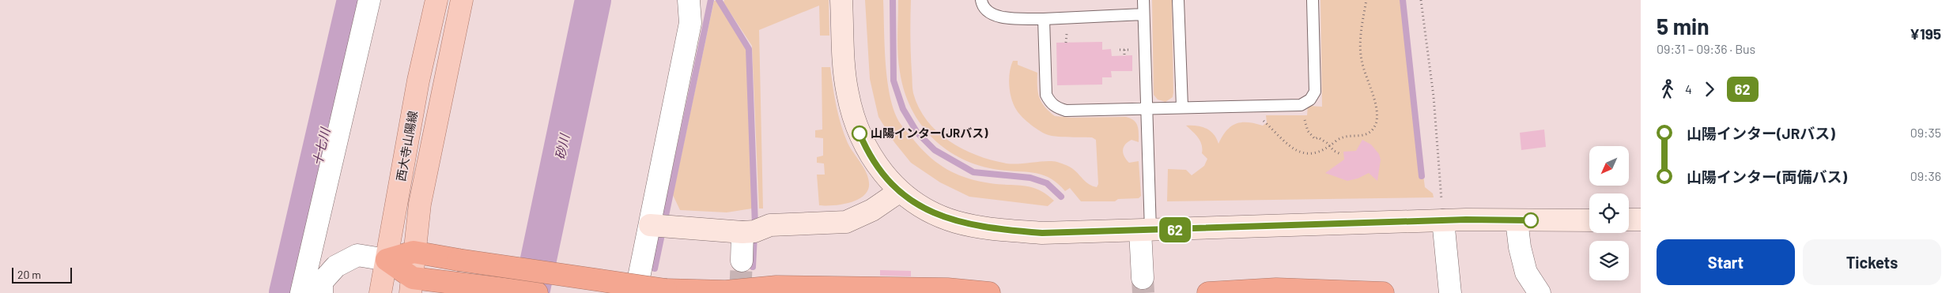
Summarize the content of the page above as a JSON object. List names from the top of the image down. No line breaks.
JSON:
{"streets":{"main road":["西大寺山陽線"]},"water":["十七川","砂川"],"places":["山陽インター(JRバス)"],"lines":["bus line 62"],"scale_bar":"20 m","north":"bottom left","page":{"on_map":"62","heading":["5 min","09:31 – 09:36 · Bus","¥195"],"legs":["4","62"],"list":[{"name":"山陽インター(JRバス)","value":"09:35"},{"name":"山陽インター(両備バス)","value":"09:36"}],"buttons":["Start","Tickets"],"scale":"20 m"}}
